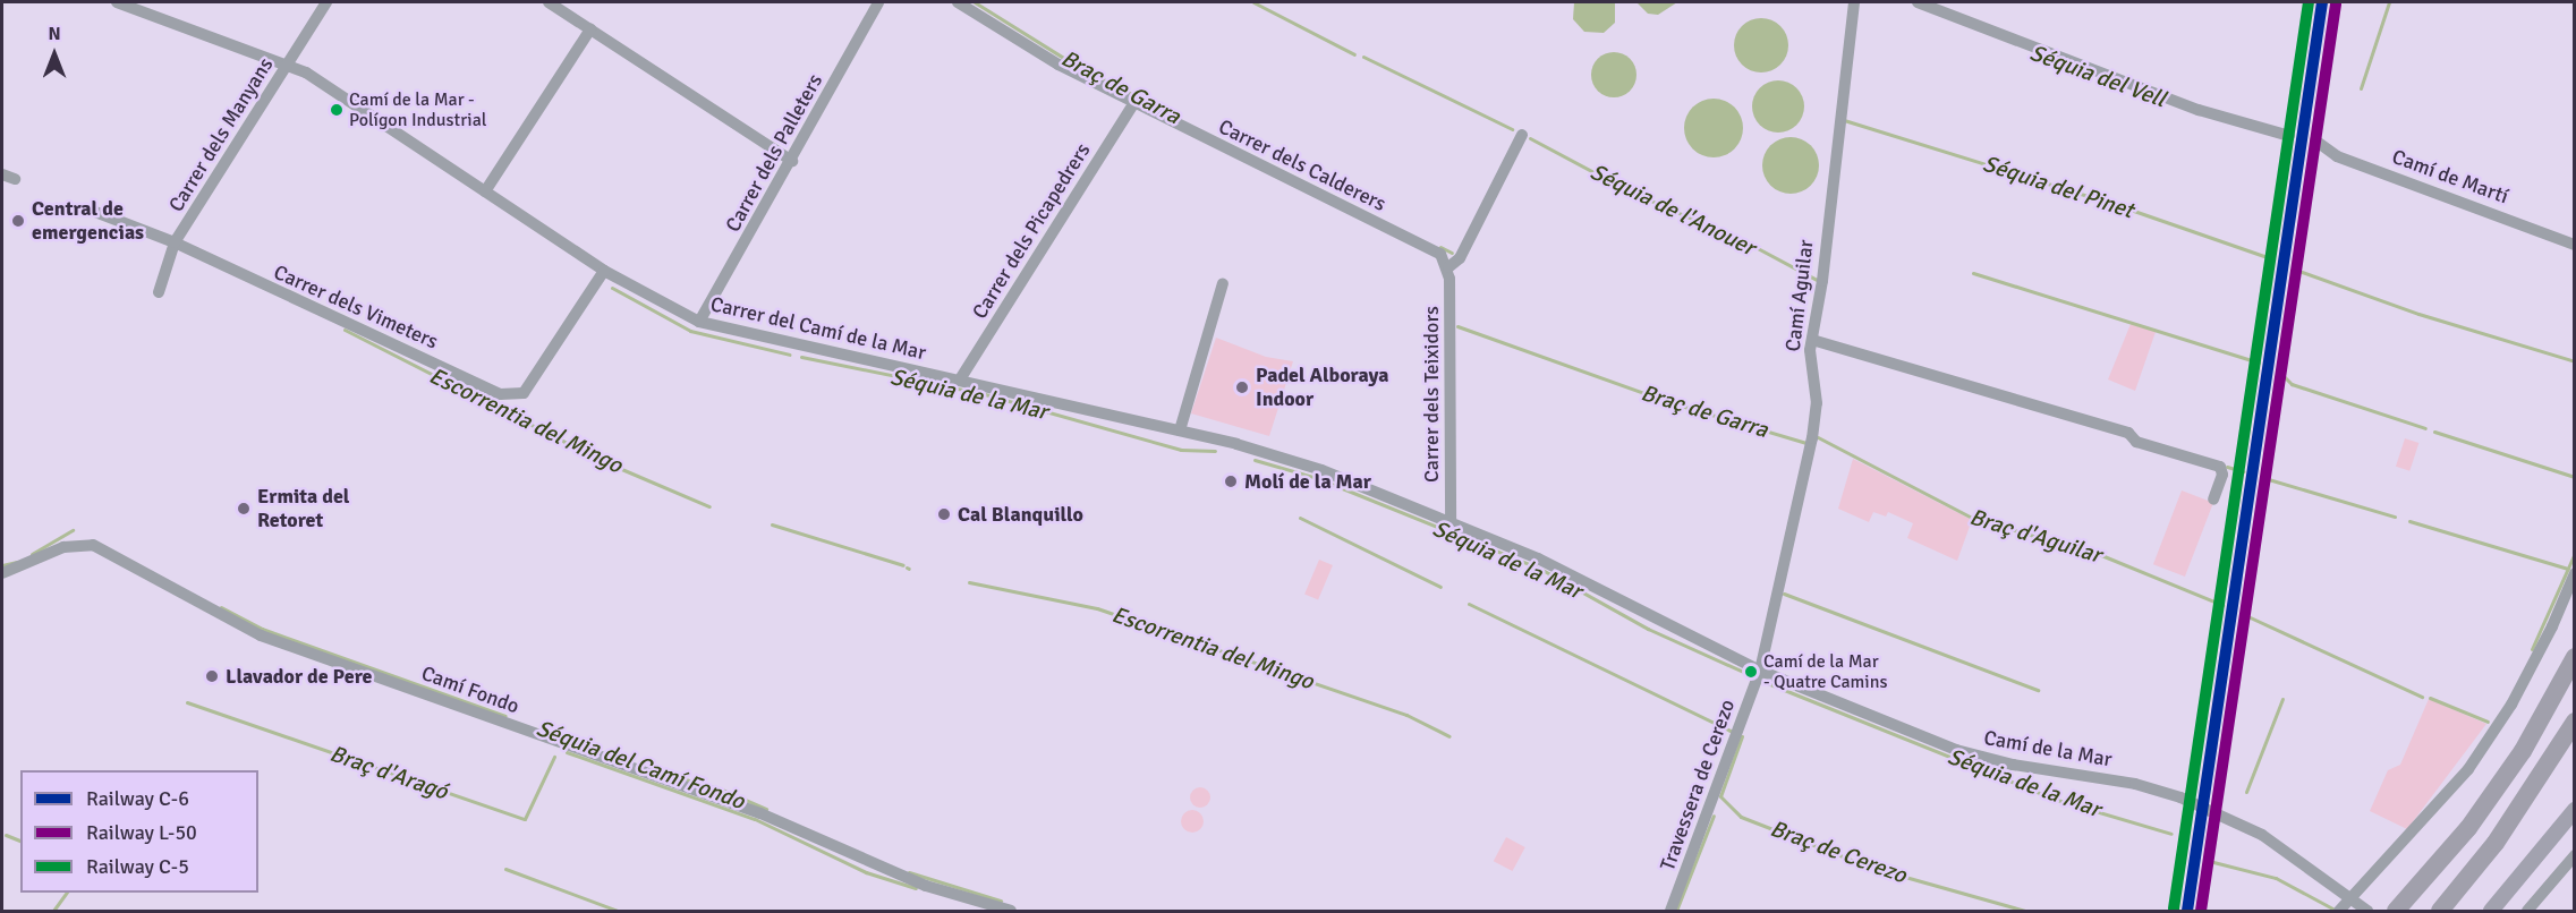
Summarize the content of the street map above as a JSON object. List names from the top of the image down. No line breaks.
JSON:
{"streets":{"street":["Carrer dels Manyans","Carrer dels Palleters","Carrer dels Calderers","Camí de Martí","Carrer dels Picapedrers","Camí Aguilar","Carrer dels Vimeters","Carrer del Camí de la Mar","Carrer dels Teixidors","Camí Fondo","Camí de la Mar","Travessera de Cerezo"]},"crossings":[["Carrer dels Manyans","Carrer dels Vimeters"],["Carrer dels Manyans","Carrer del Camí de la Mar"],["Carrer dels Palleters","Carrer del Camí de la Mar"],["Carrer dels Calderers","Carrer dels Picapedrers"],["Carrer dels Calderers","Carrer dels Teixidors"],["Carrer dels Picapedrers","Carrer del Camí de la Mar"],["Camí Aguilar","Camí de la Mar"],["Camí Aguilar","Travessera de Cerezo"],["Carrer dels Vimeters","Carrer del Camí de la Mar"],["Carrer del Camí de la Mar","Carrer dels Teixidors"],["Carrer del Camí de la Mar","Camí de la Mar"],["Carrer dels Teixidors","Camí de la Mar"],["Camí de la Mar","Travessera de Cerezo"]],"water":["Séquia del Vell","Braç de Garra","Séquia del Pinet","Séquia de l'Anouer","Séquia de la Mar","Escorrentia del Mingo","Braç d'Aguilar","Séquia del Camí Fondo","Braç d'Aragó","Braç de Cerezo"],"places":["Camí de la Mar - Polígon Industrial","Central de emergencias","Padel Alboraya Indoor","Molí de la Mar","Ermita del Retoret","Cal Blanquillo","Camí de la Mar - Quatre Camins","Llavador de Pere"],"lines":["rail line C-6","rail line C-5","rail line L-50"],"legend":["Railway C-6","Railway L-50","Railway C-5"],"north":"top"}
